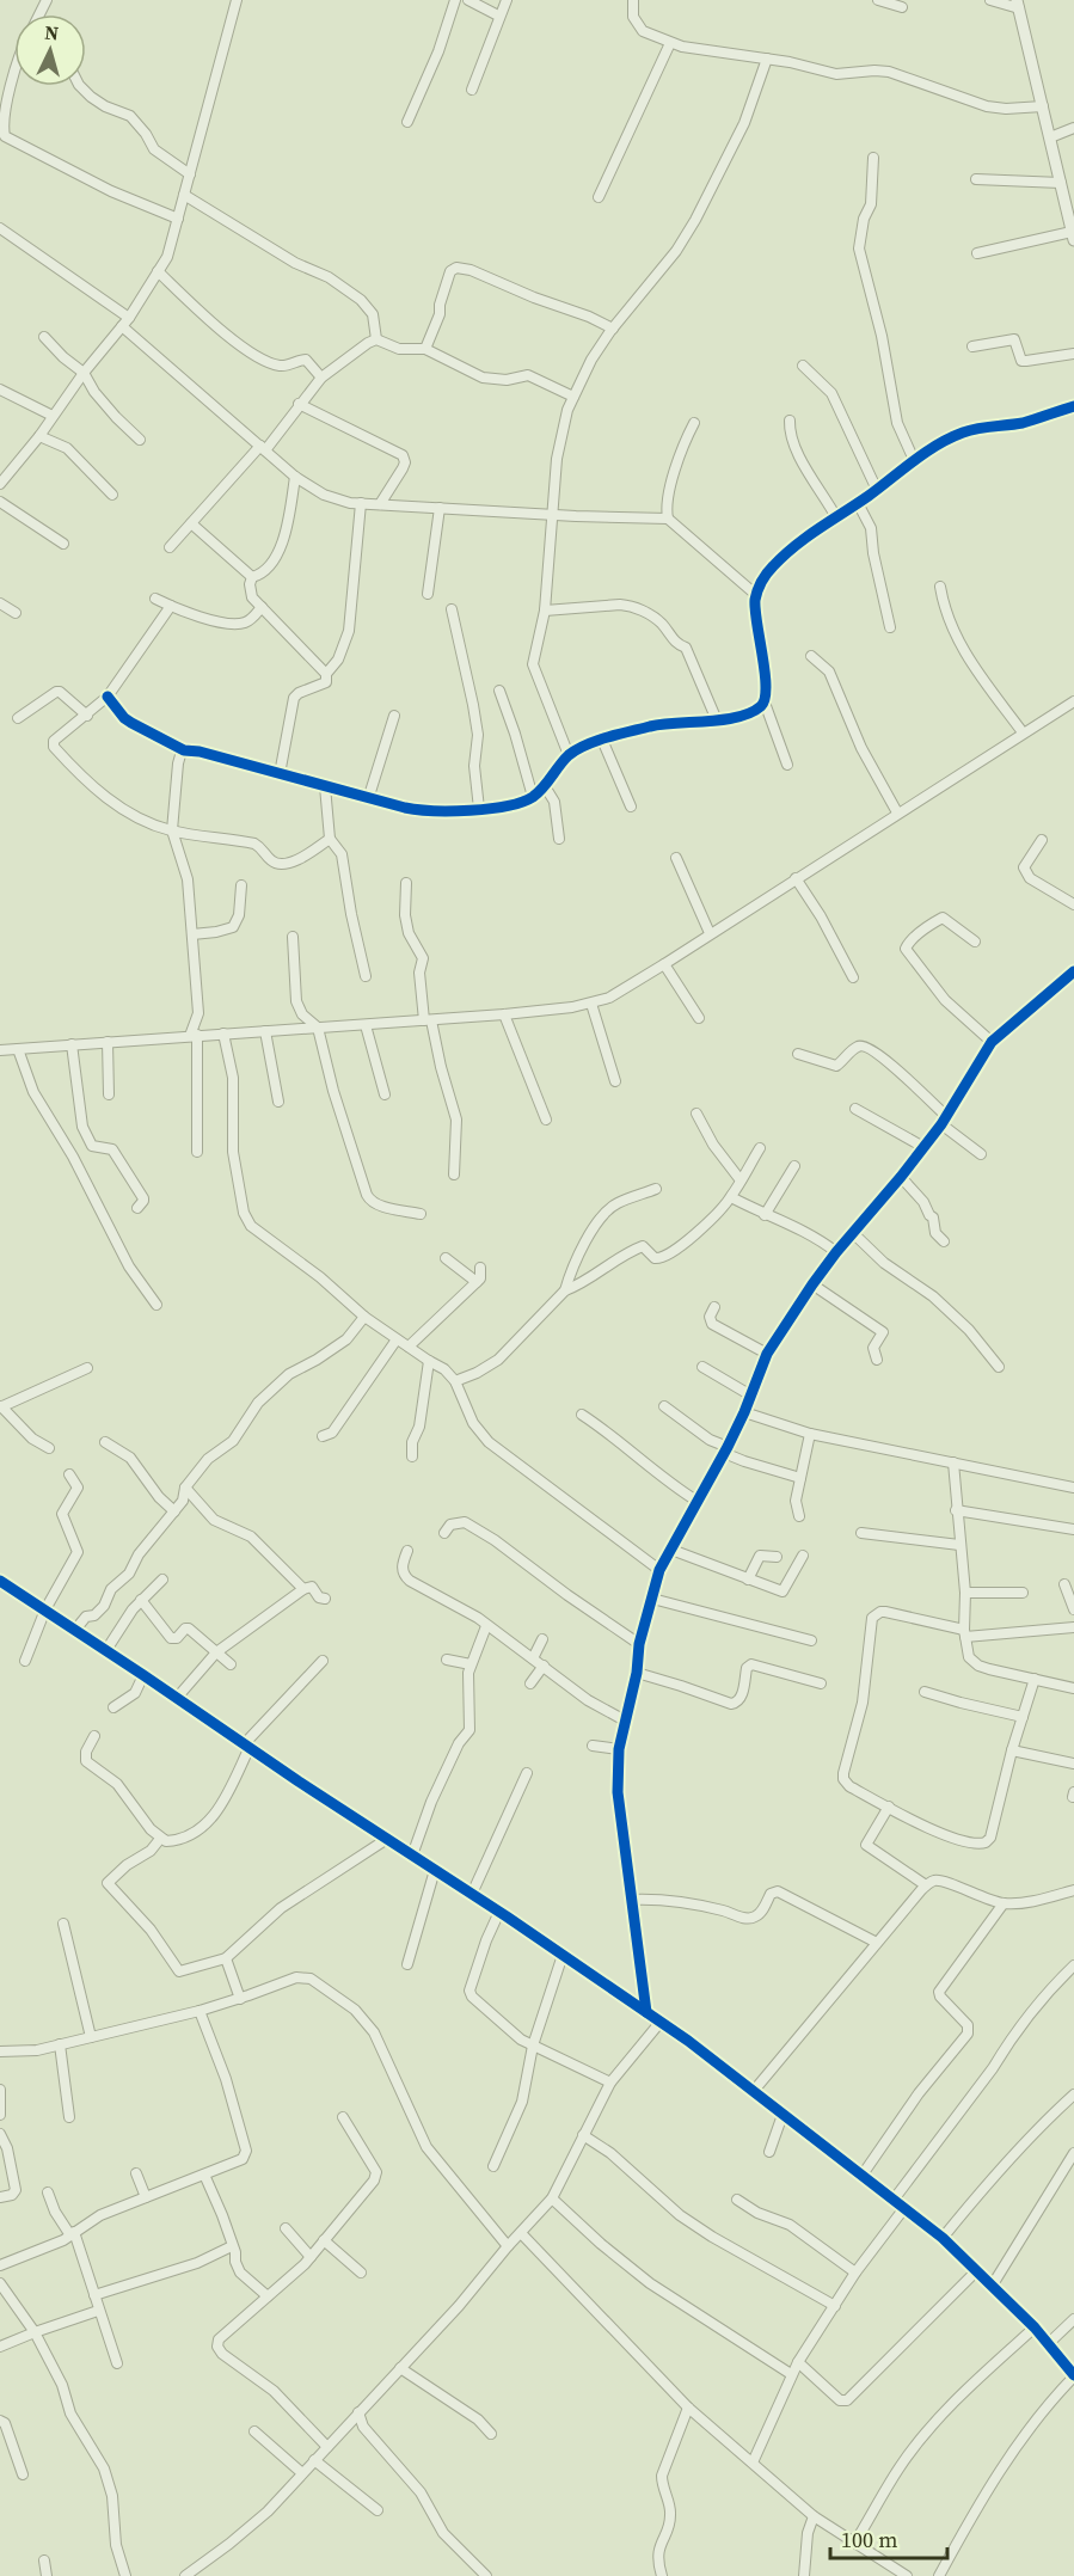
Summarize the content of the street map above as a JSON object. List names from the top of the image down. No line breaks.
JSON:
{"scale_bar":"100 m","north":"top"}
